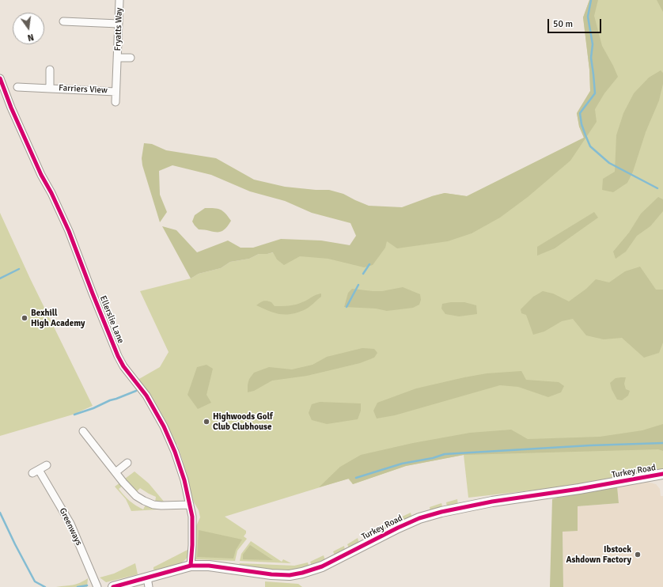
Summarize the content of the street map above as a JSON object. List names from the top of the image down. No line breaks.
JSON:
{"streets":{"street":["Fryatts Way","Farriers View","Ellerslie Lane","Turkey Road","Greenways"]},"crossings":[["Fryatts Way","Farriers View"],["Ellerslie Lane","Turkey Road"]],"places":["Bexhill High Academy","Highwoods Golf Club Clubhouse","Ibstock Ashdown Factory"],"scale_bar":"50 m","north":"bottom"}
